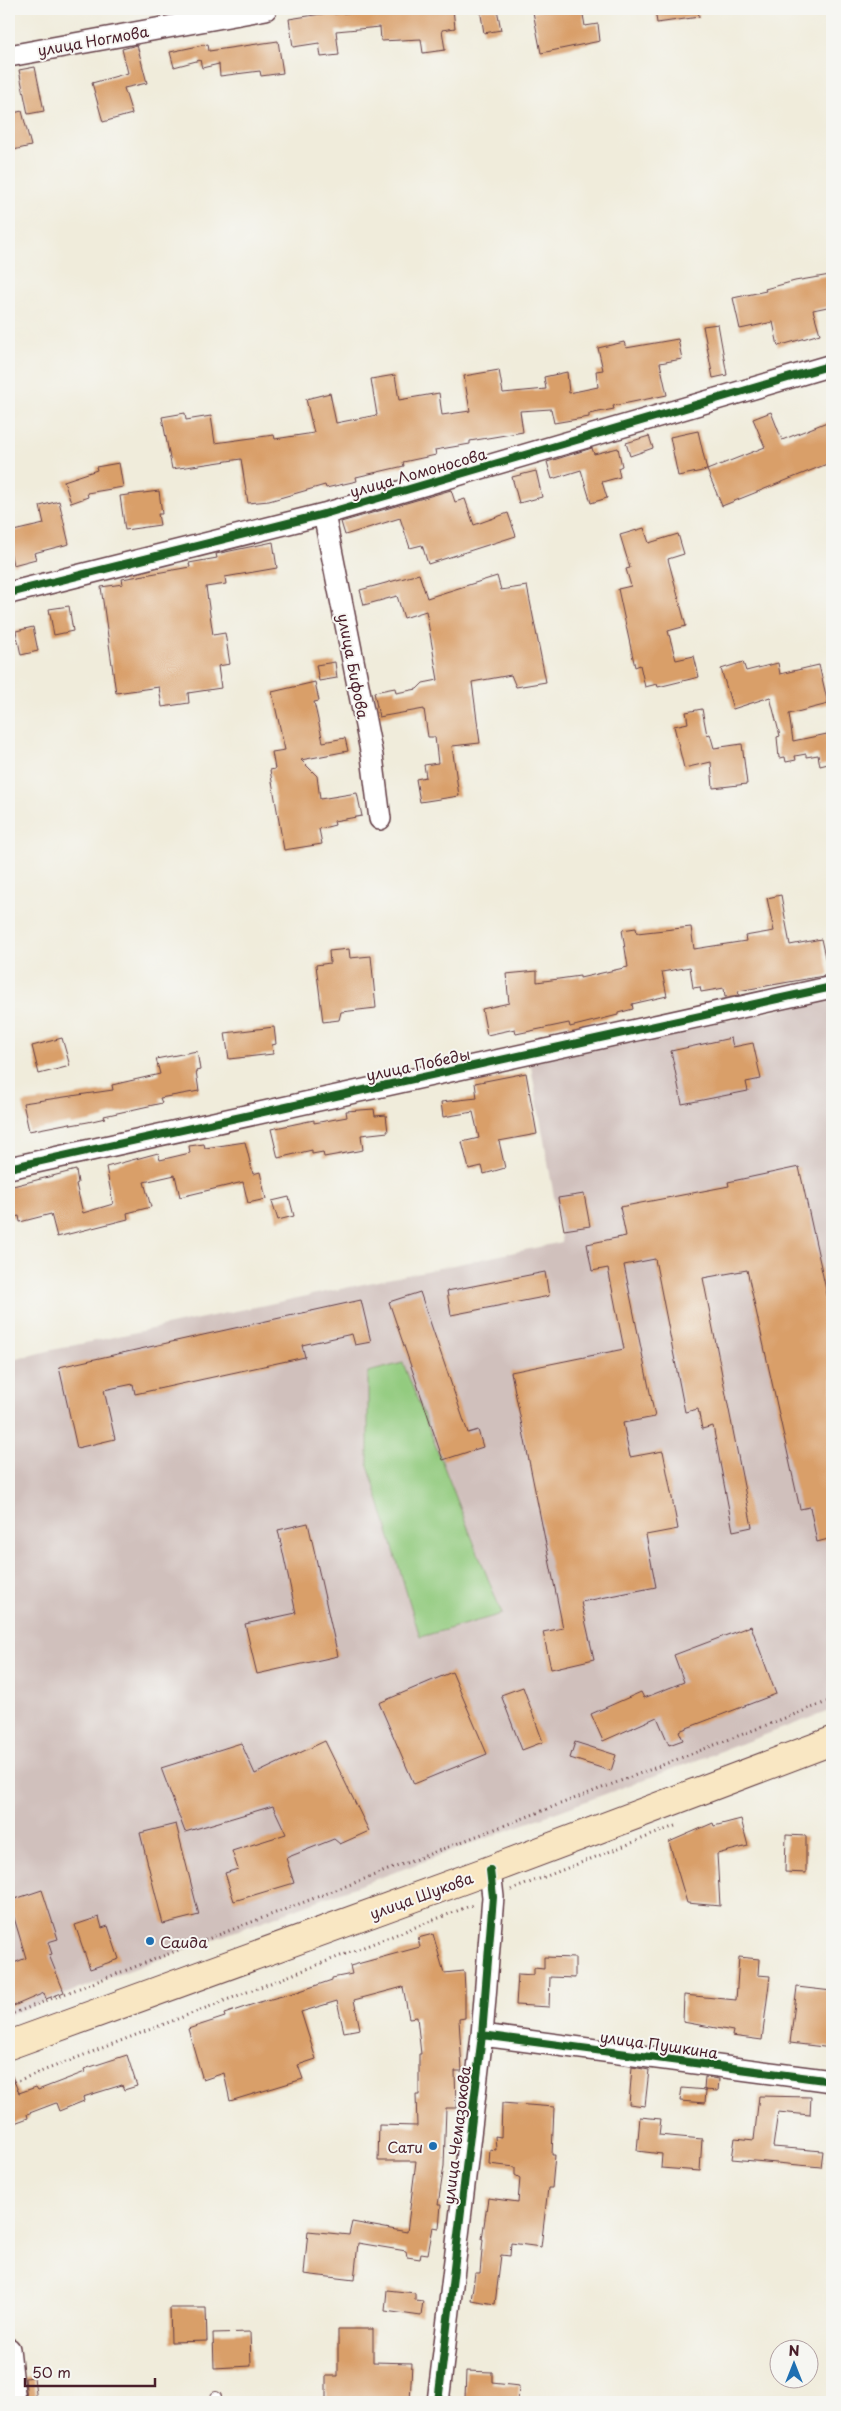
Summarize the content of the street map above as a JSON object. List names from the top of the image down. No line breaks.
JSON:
{"streets":{"main road":["улица Шукова"],"street":["улица Ногмова","улица Ломоносова","улица Бифова","улица Победы","улица Пушкина","улица Чемазокова"]},"crossings":[["улица Ломоносова","улица Бифова"],["улица Шукова","улица Чемазокова"],["улица Пушкина","улица Чемазокова"]],"places":["Саида","Сати"],"scale_bar":"50 m","north":"top"}
